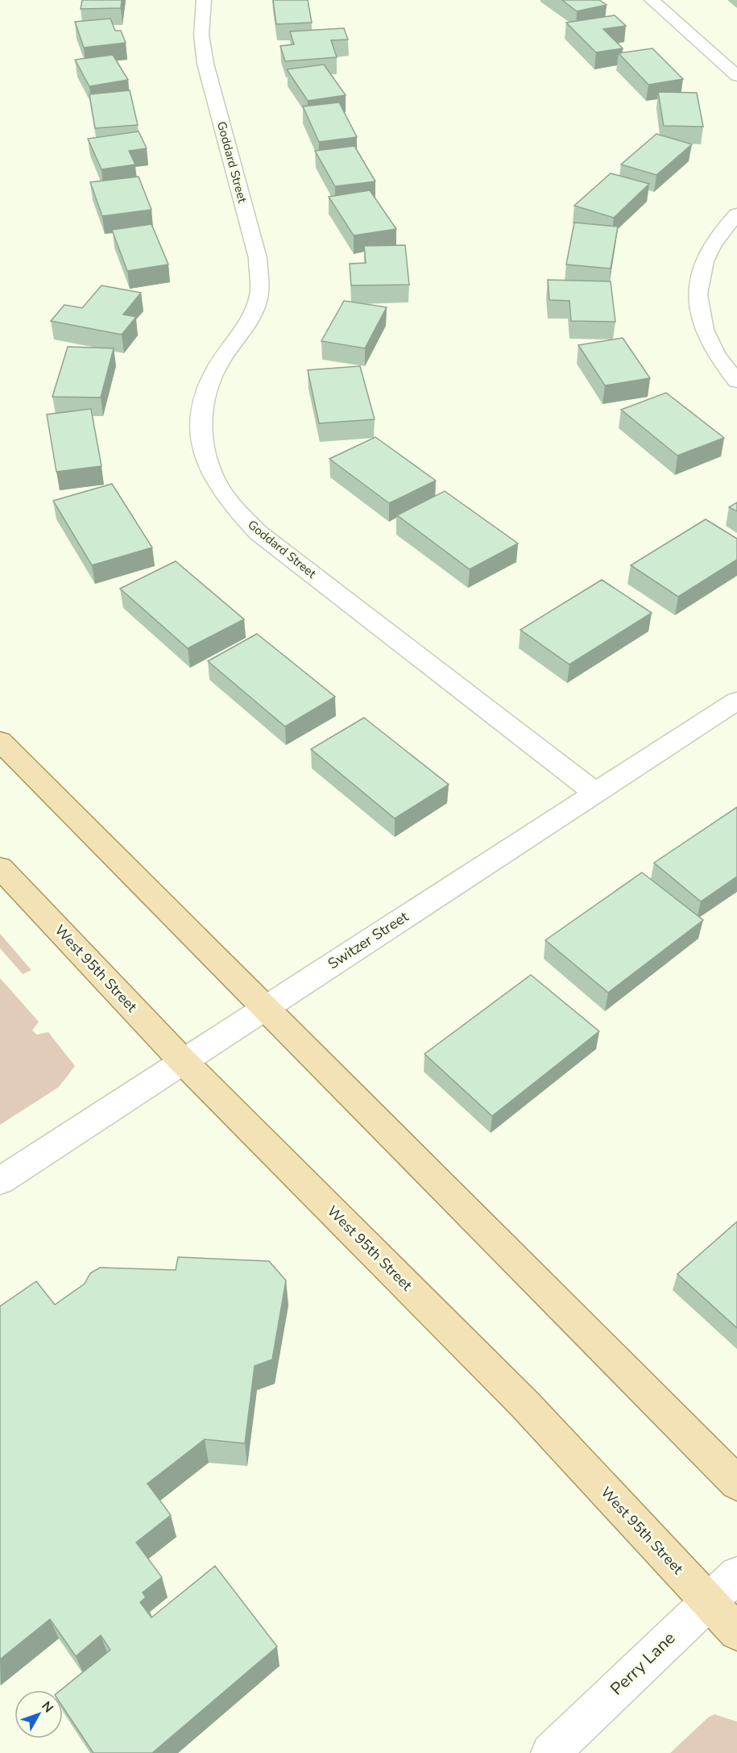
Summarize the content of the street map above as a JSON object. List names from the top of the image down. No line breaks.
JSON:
{"streets":{"main road":["West 95th Street"],"street":["Goddard Street","Switzer Street","Perry Lane"]},"crossings":[["Goddard Street","Switzer Street"],["Switzer Street","West 95th Street"],["West 95th Street","Perry Lane"]],"north":"top right"}
